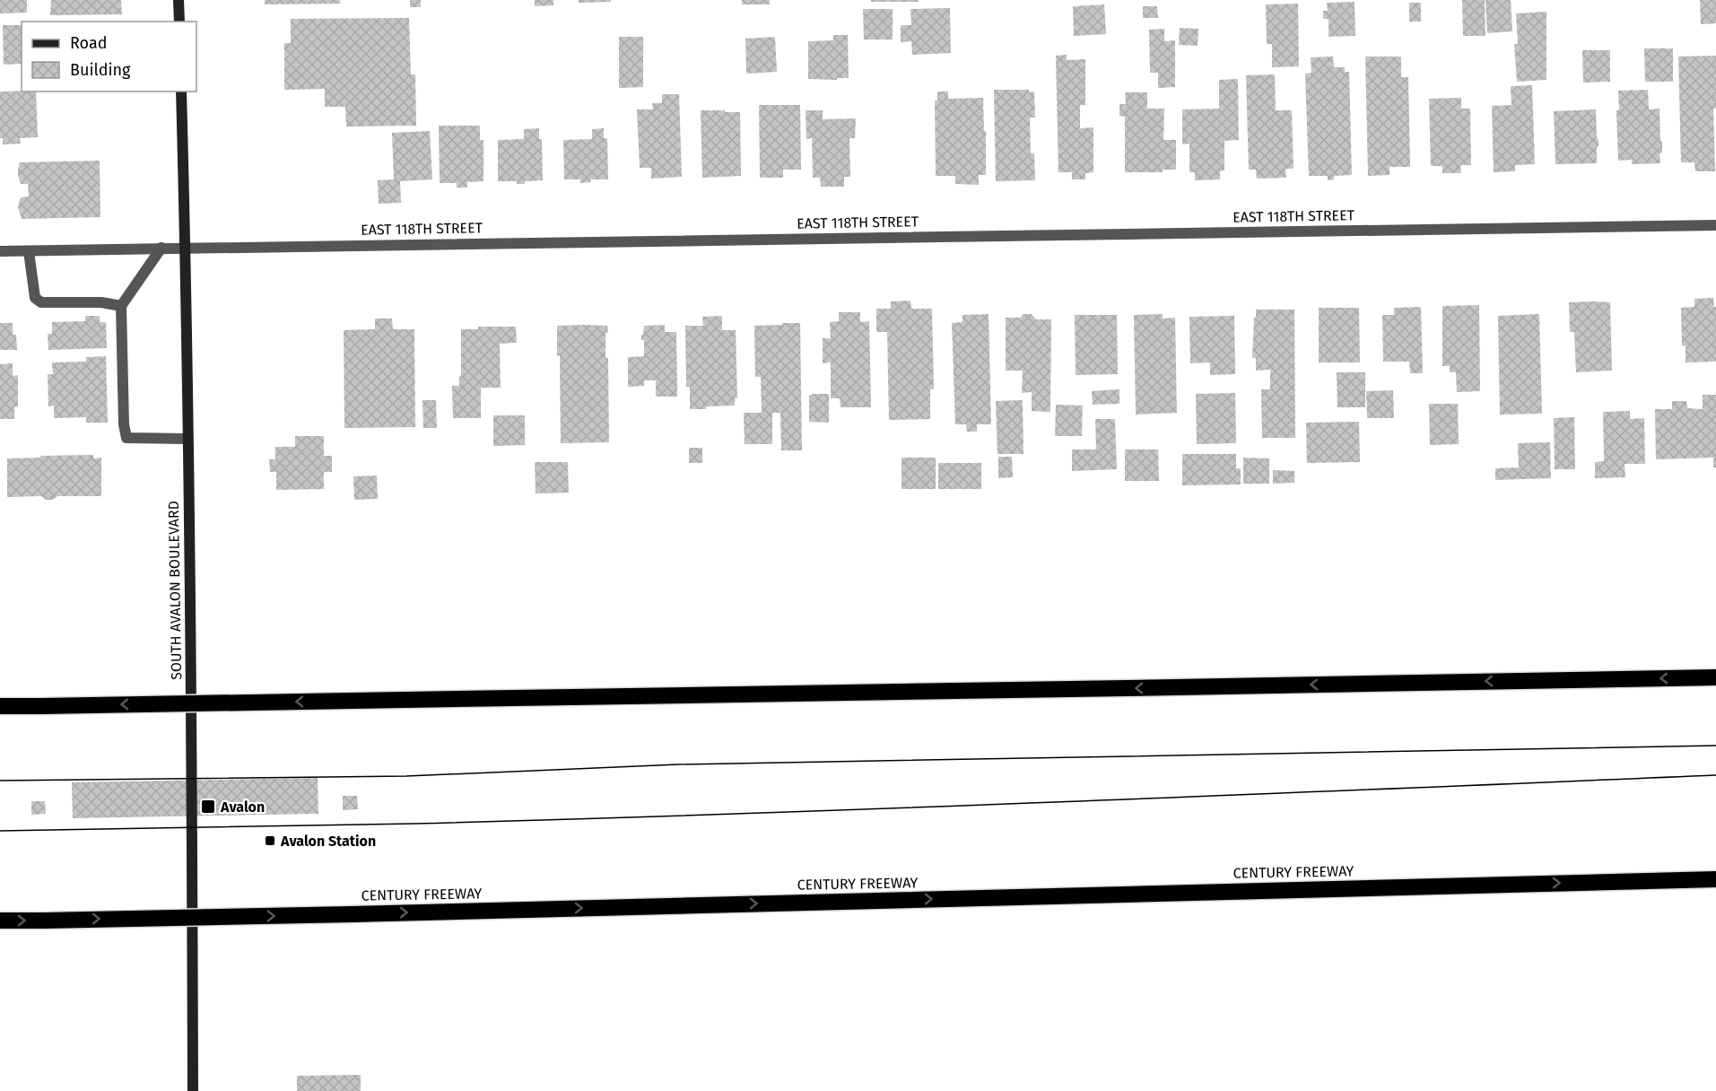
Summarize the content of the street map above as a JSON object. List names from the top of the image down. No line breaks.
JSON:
{"streets":{"highway":["CENTURY FREEWAY"],"main road":["SOUTH AVALON BOULEVARD"],"street":["EAST 118TH STREET"]},"crossings":[["EAST 118TH STREET","SOUTH AVALON BOULEVARD"]],"one_way":["CENTURY FREEWAY"],"places":{"transit":["Avalon","Avalon Station"]},"legend":["Road","Building"]}
